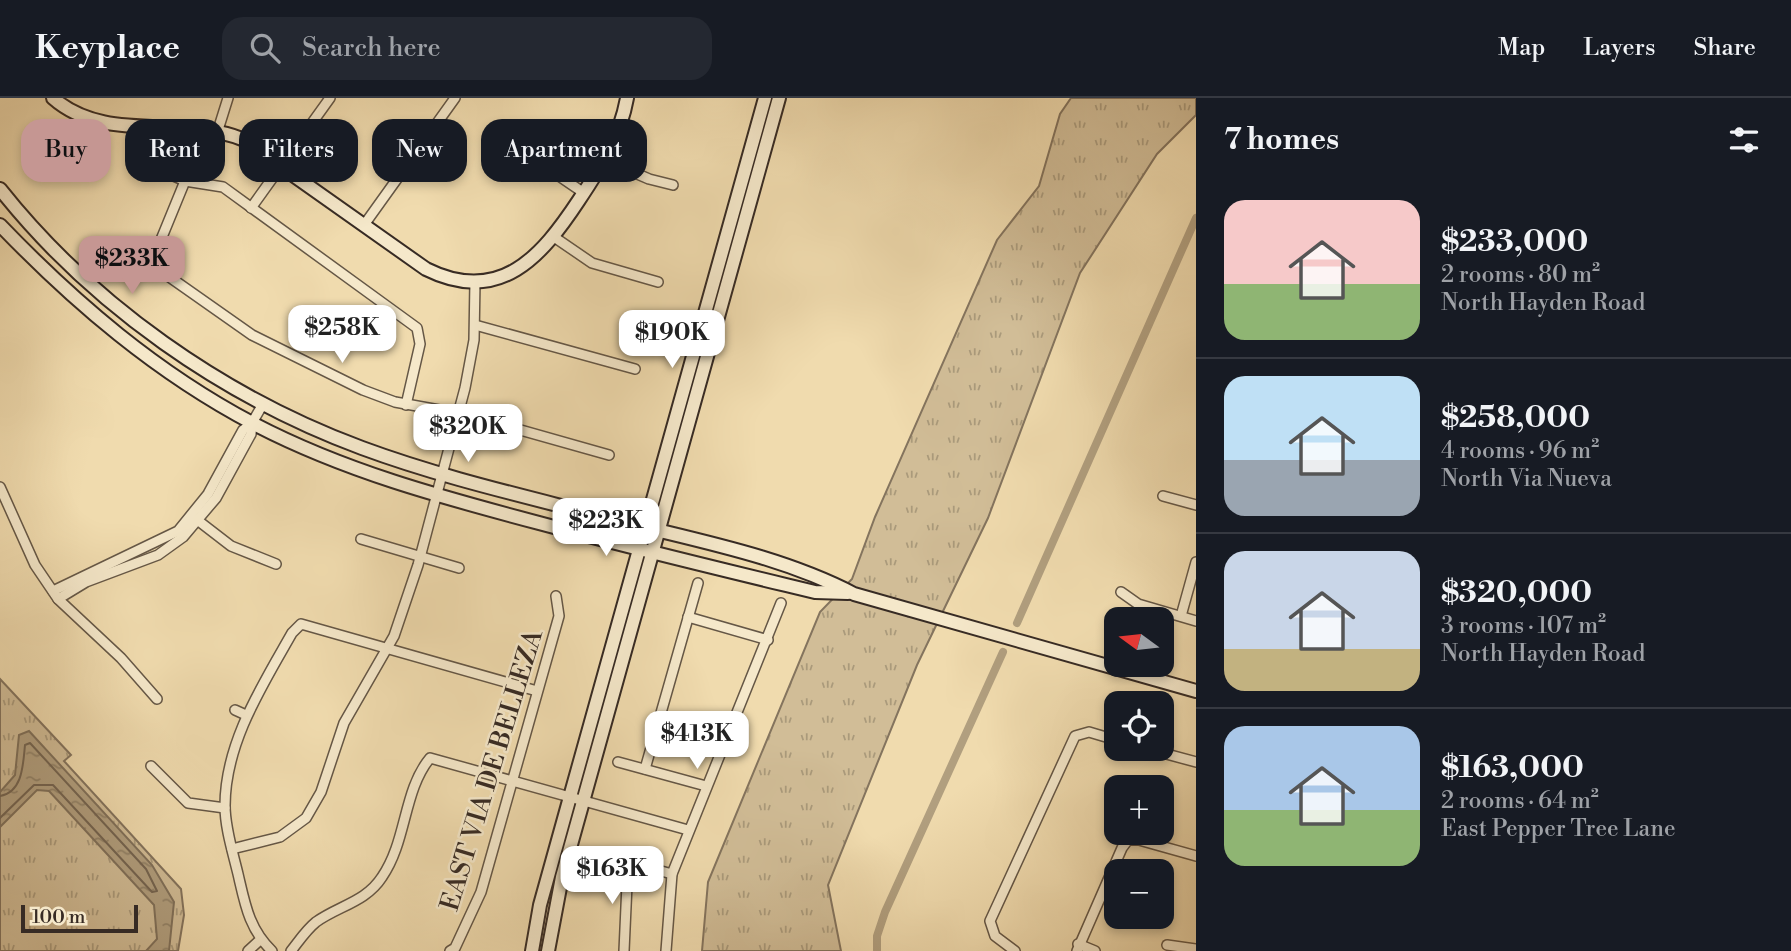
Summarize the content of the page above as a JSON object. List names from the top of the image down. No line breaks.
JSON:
{"streets":{"street":["EAST VIA DE BELLEZA"]},"scale_bar":"100 m","north":"left","page":{"header":"Keyplace","search":"Search here","nav":["Map","Layers","Share"],"heading":"7 homes","chip":["Buy","Rent","Filters","New","Apartment"],"list":[{"name":"$233,000","note":"2 rooms · 80 m² · North Hayden Road"},{"name":"$258,000","note":"4 rooms · 96 m² · North Via Nueva"},{"name":"$320,000","note":"3 rooms · 107 m² · North Hayden Road"},{"name":"$163,000","note":"2 rooms · 64 m² · East Pepper Tree Lane"}],"price":["$233K","$258K","$190K","$320K","$223K","$413K","$163K"],"map_buttons":["+","−"],"scale":"100 m"}}
